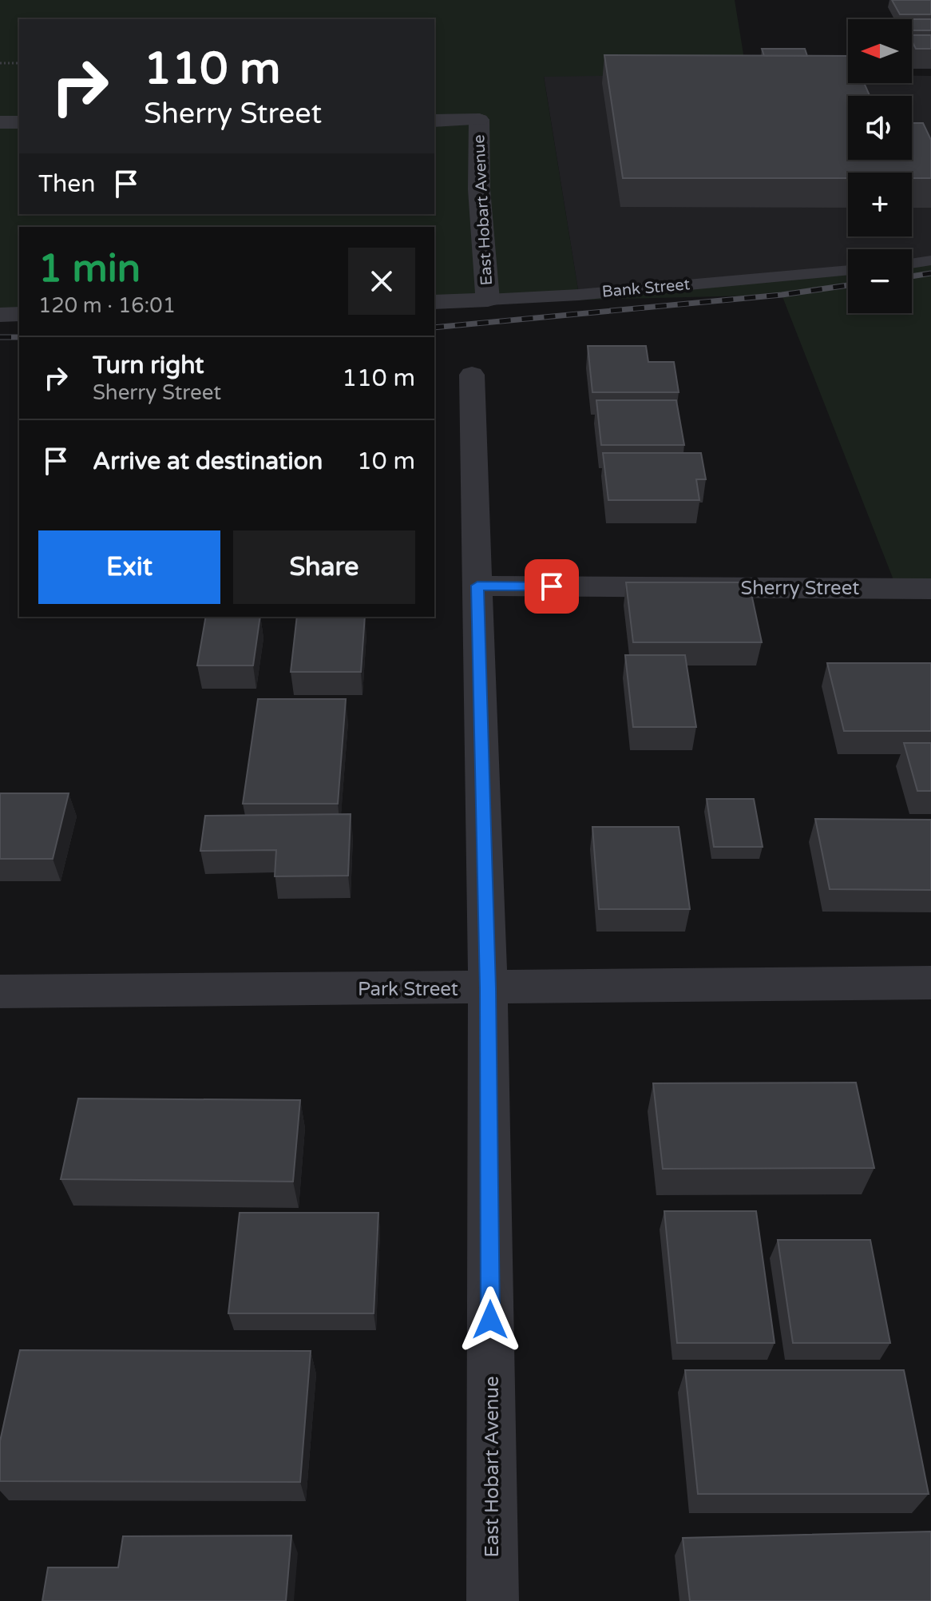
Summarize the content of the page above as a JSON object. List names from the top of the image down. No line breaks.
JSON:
{"streets":{"street":["East Hobart Avenue","Bank Street","Sherry Street","Park Street"]},"crossings":[["East Hobart Avenue","Bank Street"],["East Hobart Avenue","Sherry Street"],["East Hobart Avenue","Park Street"]],"north":"left","page":{"map_buttons":["+","−"],"turn":["110 m","Sherry Street"],"then":"Then","heading":["1 min","120 m · 16:01"],"list":[{"name":"Turn right","note":"Sherry Street","value":"110 m"},{"name":"Arrive at destination","value":"10 m"}],"buttons":["Exit","Share"]}}
